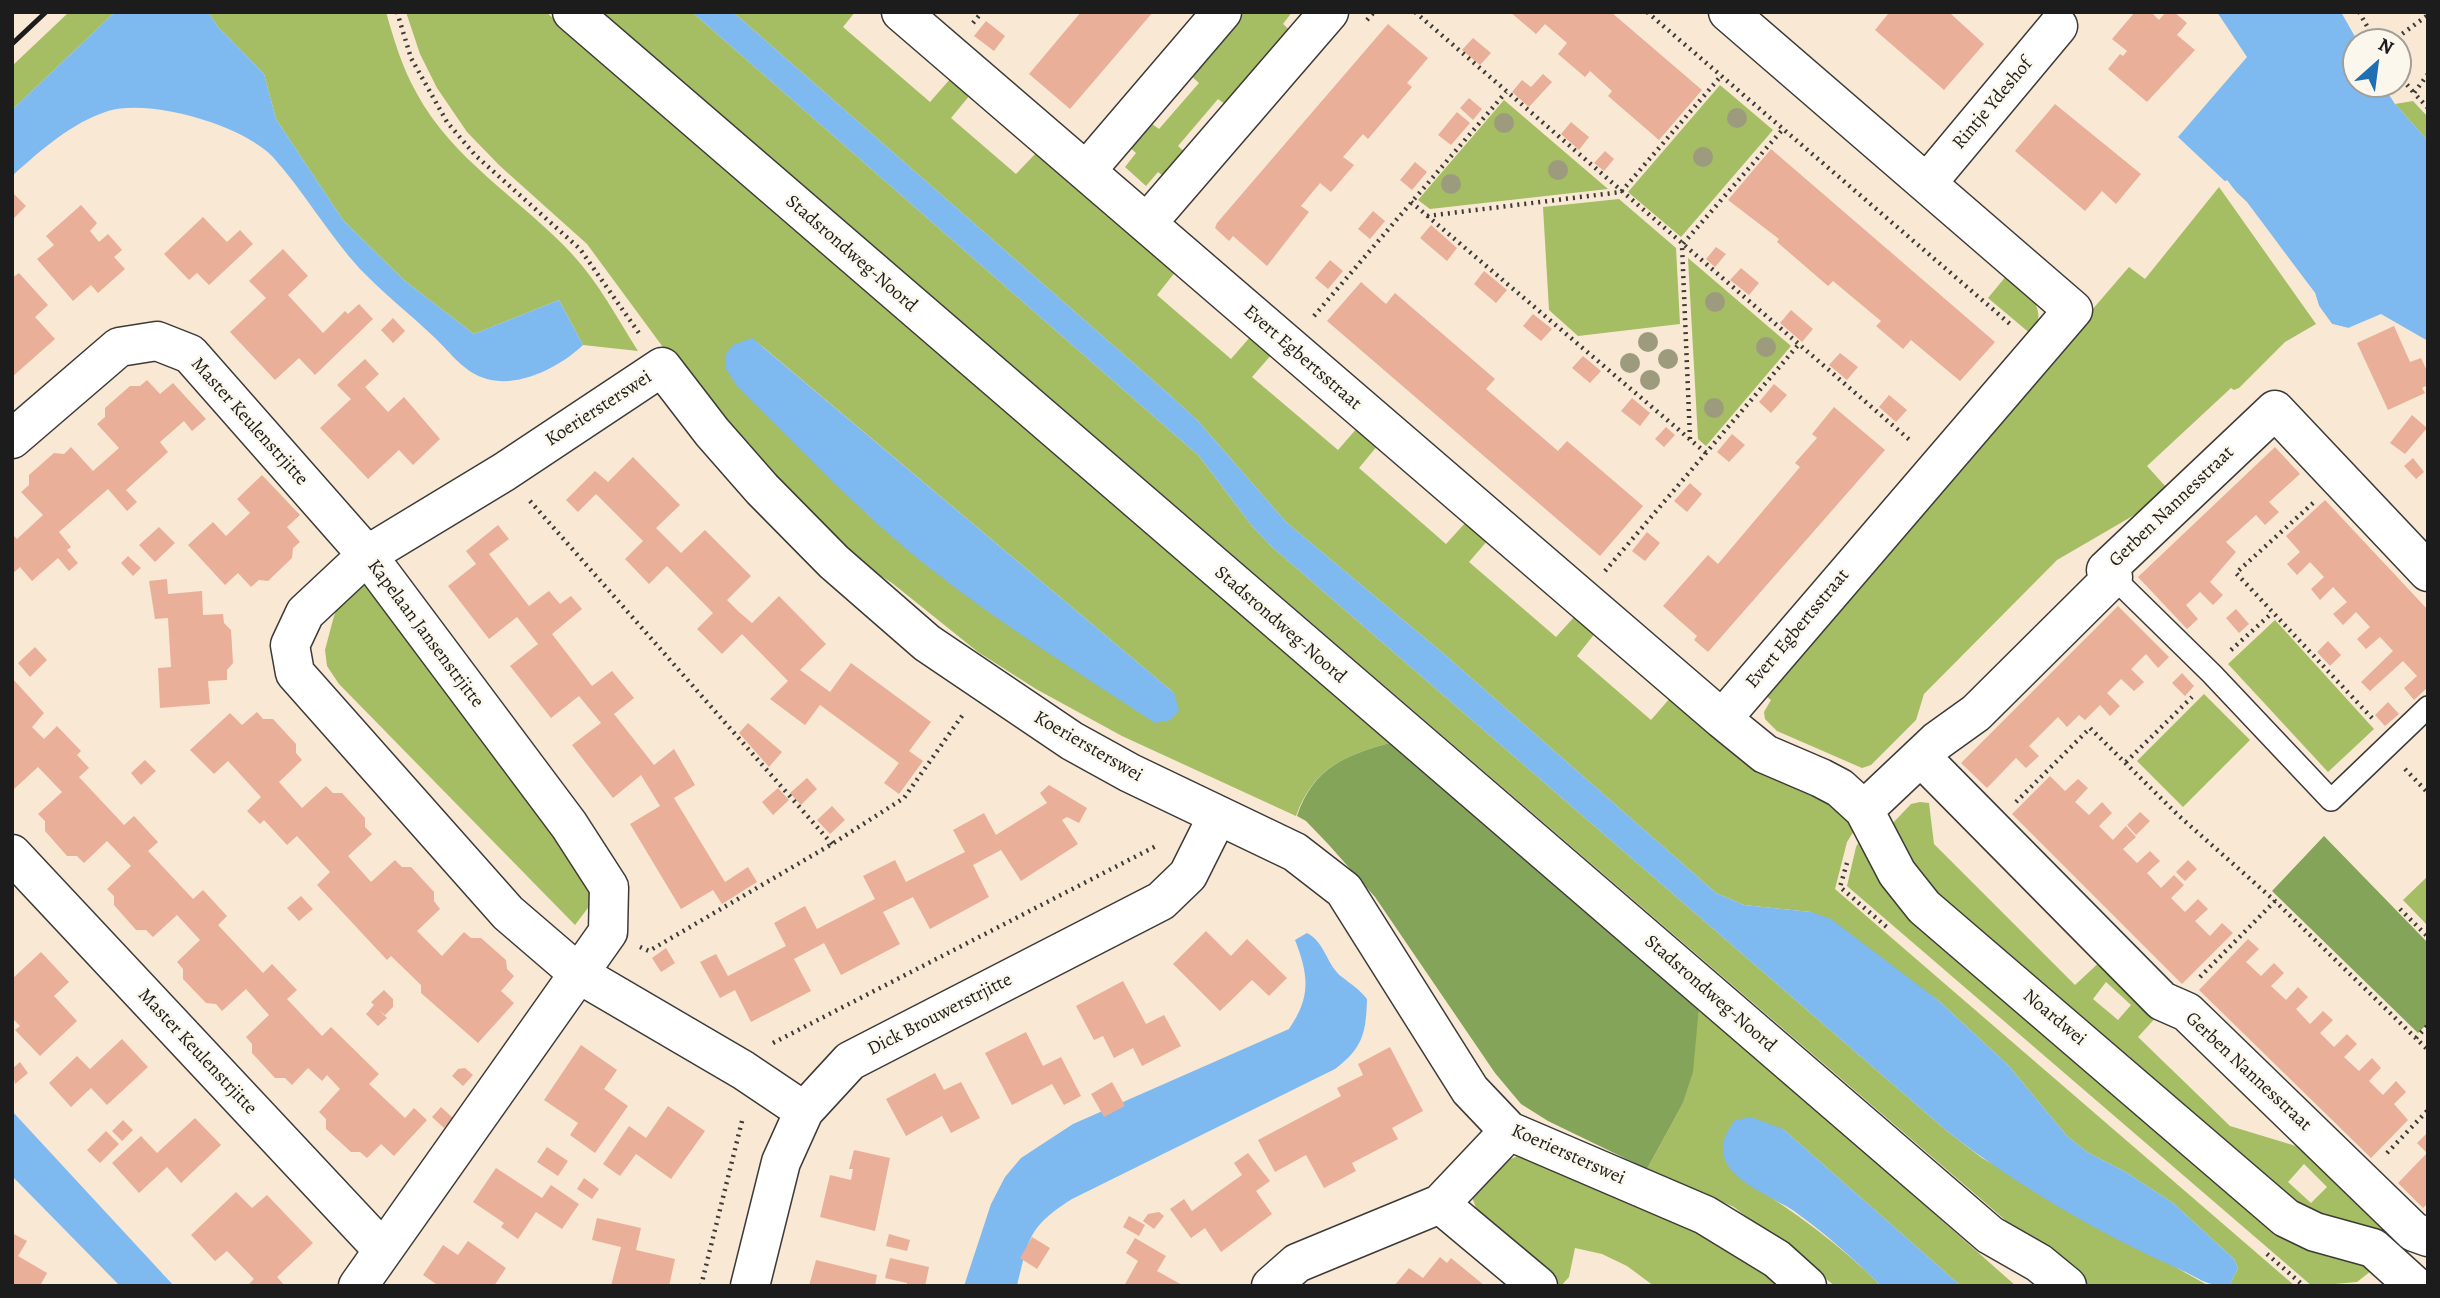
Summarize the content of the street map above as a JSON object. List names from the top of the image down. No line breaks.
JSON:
{"streets":{"street":["Rintje Ydeshof","Stadsrondweg-Noord","Evert Egbertsstraat","Koeriersterswei","Master Keulenstrjitte","Gerben Nannesstraat","Kapelaan Jansenstrjitte","Dick Brouwerstrjitte","Noardwei"]},"crossings":[["Rintje Ydeshof","Evert Egbertsstraat"],["Evert Egbertsstraat","Noardwei"],["Koeriersterswei","Master Keulenstrjitte"],["Koeriersterswei","Kapelaan Jansenstrjitte"],["Koeriersterswei","Dick Brouwerstrjitte"],["Master Keulenstrjitte","Kapelaan Jansenstrjitte"],["Gerben Nannesstraat","Noardwei"],["Kapelaan Jansenstrjitte","Dick Brouwerstrjitte"]],"north":"top right"}
